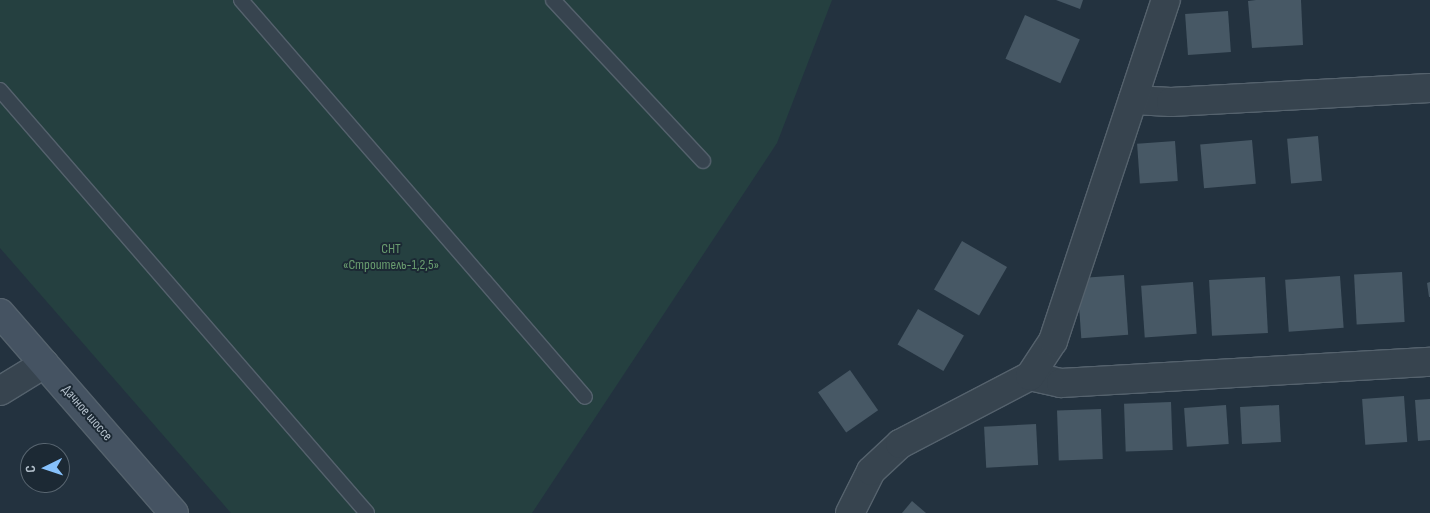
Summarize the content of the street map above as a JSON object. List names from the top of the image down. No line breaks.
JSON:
{"streets":{"main road":["Дачное шоссе"]},"parks":["СНТ «Строитель-1,2,5»"],"north":"left"}
